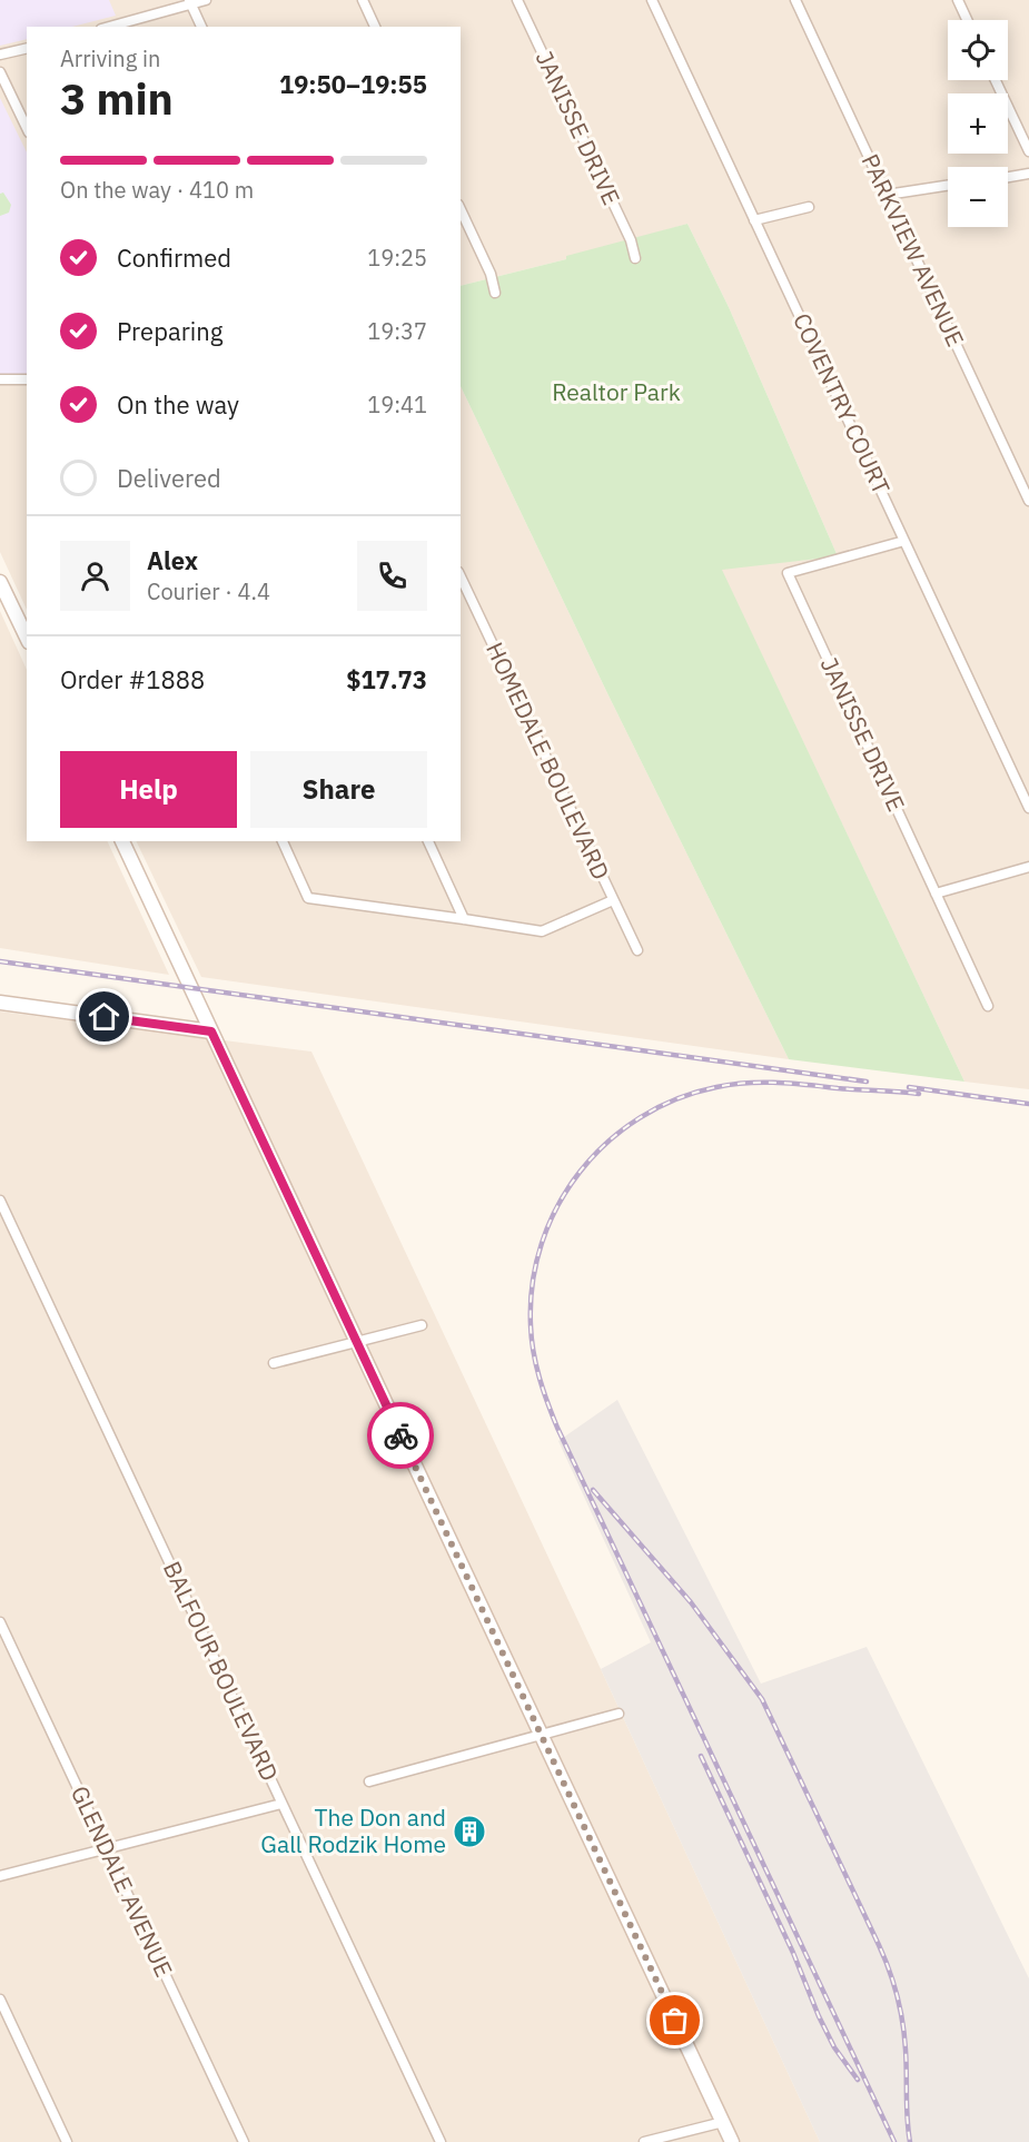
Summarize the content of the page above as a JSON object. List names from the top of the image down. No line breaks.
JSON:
{"streets":{"street":["JANISSE DRIVE","PARKVIEW AVENUE","COVENTRY COURT","HOMEDALE BOULEVARD","BALFOUR BOULEVARD","GLENDALE AVENUE"]},"crossings":[["JANISSE DRIVE","COVENTRY COURT"]],"parks":["Realtor Park"],"places":{"building":["The Don and Gall Rodzik Home"]},"page":{"map_buttons":["+","−"],"heading":["3 min","Arriving in","19:50–19:55"],"panel":["Alex","Courier · 4.4","Order #1888","$17.73"],"bar":"On the way · 410 m","list":[["Confirmed","19:25"],["Preparing","19:37"],["On the way","19:41"],"Delivered"],"buttons":["Help","Share"]}}
